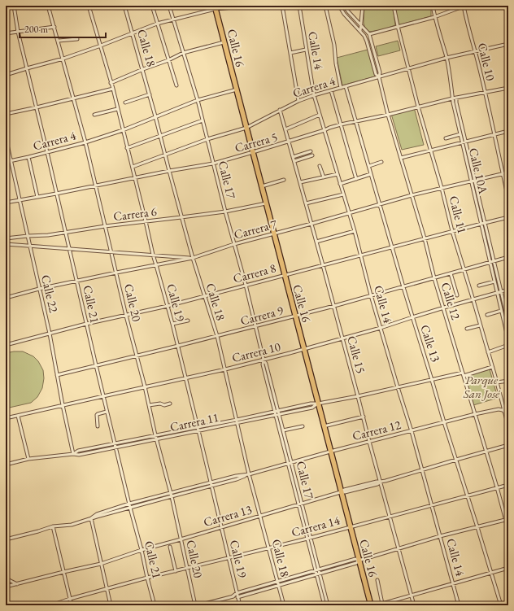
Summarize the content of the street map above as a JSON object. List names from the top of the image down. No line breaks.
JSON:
{"streets":{"highway":["Calle 16"],"street":["Calle 18","Calle 14","Calle 10","Carrera 4","Carrera 5","Calle 10A","Calle 17","Carrera 6","Calle 11","Carrera 7","Carrera 8","Calle 22","Calle 12","Calle 20","Calle 19","Calle 21","Carrera 9","Calle 13","Carrera 10","Calle 15","Carrera 11","Carrera 12","Carrera 13","Carrera 14"]},"crossings":[["Calle 18","Carrera 4"],["Calle 18","Carrera 5"],["Calle 18","Carrera 6"],["Calle 18","Carrera 7"],["Calle 18","Carrera 8"],["Calle 18","Carrera 9"],["Calle 18","Carrera 10"],["Calle 18","Carrera 11"],["Calle 18","Carrera 12"],["Calle 18","Carrera 13"],["Calle 18","Carrera 14"],["Calle 16","Carrera 4"],["Calle 16","Carrera 5"],["Calle 16","Carrera 6"],["Calle 16","Carrera 7"],["Calle 16","Carrera 8"],["Calle 16","Carrera 9"],["Calle 16","Carrera 10"],["Calle 16","Carrera 11"],["Calle 16","Carrera 12"],["Calle 16","Carrera 13"],["Calle 16","Carrera 14"],["Calle 14","Carrera 4"],["Calle 14","Carrera 5"],["Calle 14","Carrera 7"],["Calle 14","Carrera 8"],["Calle 14","Carrera 9"],["Calle 14","Carrera 10"],["Calle 14","Carrera 11"],["Calle 14","Carrera 12"],["Calle 14","Carrera 13"],["Calle 14","Carrera 14"],["Calle 10","Carrera 4"],["Calle 10","Carrera 5"],["Calle 10","Carrera 7"],["Carrera 4","Calle 10A"],["Carrera 4","Calle 17"],["Carrera 4","Calle 11"],["Carrera 4","Calle 22"],["Carrera 4","Calle 12"],["Carrera 4","Calle 20"],["Carrera 4","Calle 19"],["Carrera 4","Calle 21"],["Carrera 4","Calle 13"],["Carrera 4","Calle 15"],["Carrera 5","Calle 10A"],["Carrera 5","Calle 17"],["Carrera 5","Calle 11"],["Carrera 5","Calle 22"],["Carrera 5","Calle 12"],["Carrera 5","Calle 20"],["Carrera 5","Calle 19"],["Carrera 5","Calle 21"],["Carrera 5","Calle 13"],["Carrera 5","Calle 15"],["Calle 10A","Carrera 7"],["Calle 10A","Carrera 8"],["Calle 10A","Carrera 9"],["Calle 10A","Carrera 10"],["Calle 17","Carrera 6"],["Calle 17","Carrera 7"],["Calle 17","Carrera 8"],["Calle 17","Carrera 9"],["Calle 17","Carrera 10"],["Calle 17","Carrera 11"],["Calle 17","Carrera 12"],["Calle 17","Carrera 13"],["Calle 17","Carrera 14"],["Carrera 6","Calle 22"],["Carrera 6","Calle 20"],["Carrera 6","Calle 19"],["Carrera 6","Calle 21"],["Calle 11","Carrera 7"],["Calle 11","Carrera 8"],["Calle 11","Carrera 9"],["Calle 11","Carrera 10"],["Calle 11","Carrera 12"],["Carrera 7","Calle 22"],["Carrera 7","Calle 12"],["Carrera 7","Calle 20"],["Carrera 7","Calle 19"],["Carrera 7","Calle 21"],["Carrera 7","Calle 13"],["Carrera 7","Calle 15"],["Carrera 8","Calle 22"],["Carrera 8","Calle 12"],["Carrera 8","Calle 20"],["Carrera 8","Calle 19"],["Carrera 8","Calle 21"],["Carrera 8","Calle 13"],["Carrera 8","Calle 15"],["Calle 22","Carrera 9"],["Calle 22","Carrera 10"],["Calle 22","Carrera 11"],["Calle 12","Carrera 9"],["Calle 12","Carrera 10"],["Calle 12","Carrera 11"],["Calle 12","Carrera 12"],["Calle 12","Carrera 13"],["Calle 12","Carrera 14"],["Calle 20","Carrera 9"],["Calle 20","Carrera 10"],["Calle 20","Carrera 11"],["Calle 20","Carrera 12"],["Calle 20","Carrera 13"],["Calle 20","Carrera 14"],["Calle 19","Carrera 9"],["Calle 19","Carrera 10"],["Calle 19","Carrera 11"],["Calle 19","Carrera 12"],["Calle 19","Carrera 13"],["Calle 19","Carrera 14"],["Calle 21","Carrera 9"],["Calle 21","Carrera 10"],["Calle 21","Carrera 11"],["Calle 21","Carrera 12"],["Calle 21","Carrera 13"],["Calle 21","Carrera 14"],["Carrera 9","Calle 13"],["Carrera 9","Calle 15"],["Calle 13","Carrera 10"],["Calle 13","Carrera 11"],["Calle 13","Carrera 12"],["Calle 13","Carrera 13"],["Calle 13","Carrera 14"],["Carrera 10","Calle 15"],["Calle 15","Carrera 11"],["Calle 15","Carrera 12"],["Calle 15","Carrera 13"],["Calle 15","Carrera 14"]],"parks":["Parque San José"],"scale_bar":"200 m"}
